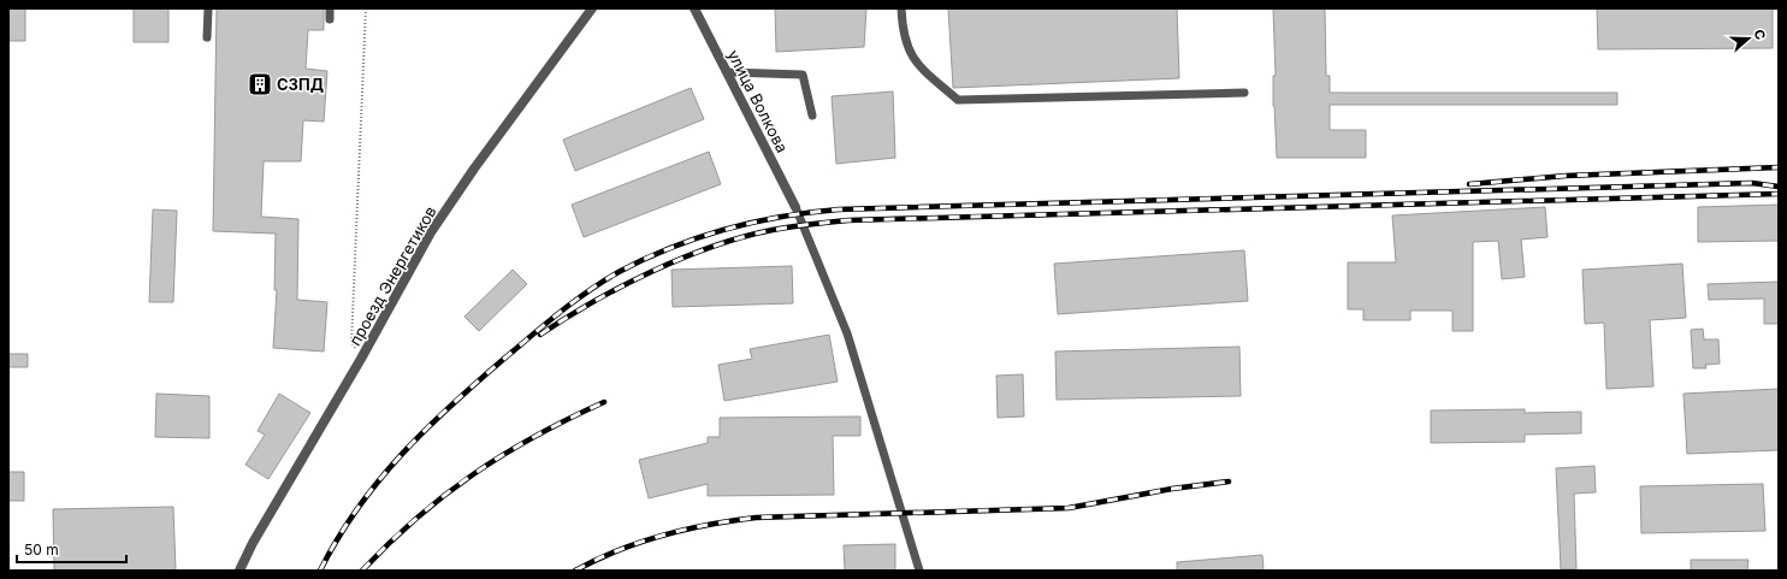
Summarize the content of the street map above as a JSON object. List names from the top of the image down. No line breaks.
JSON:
{"streets":{"street":["улица Волкова","проезд Энергетиков"]},"places":{"building":["СЗПД"]},"scale_bar":"50 m","north":"right"}
